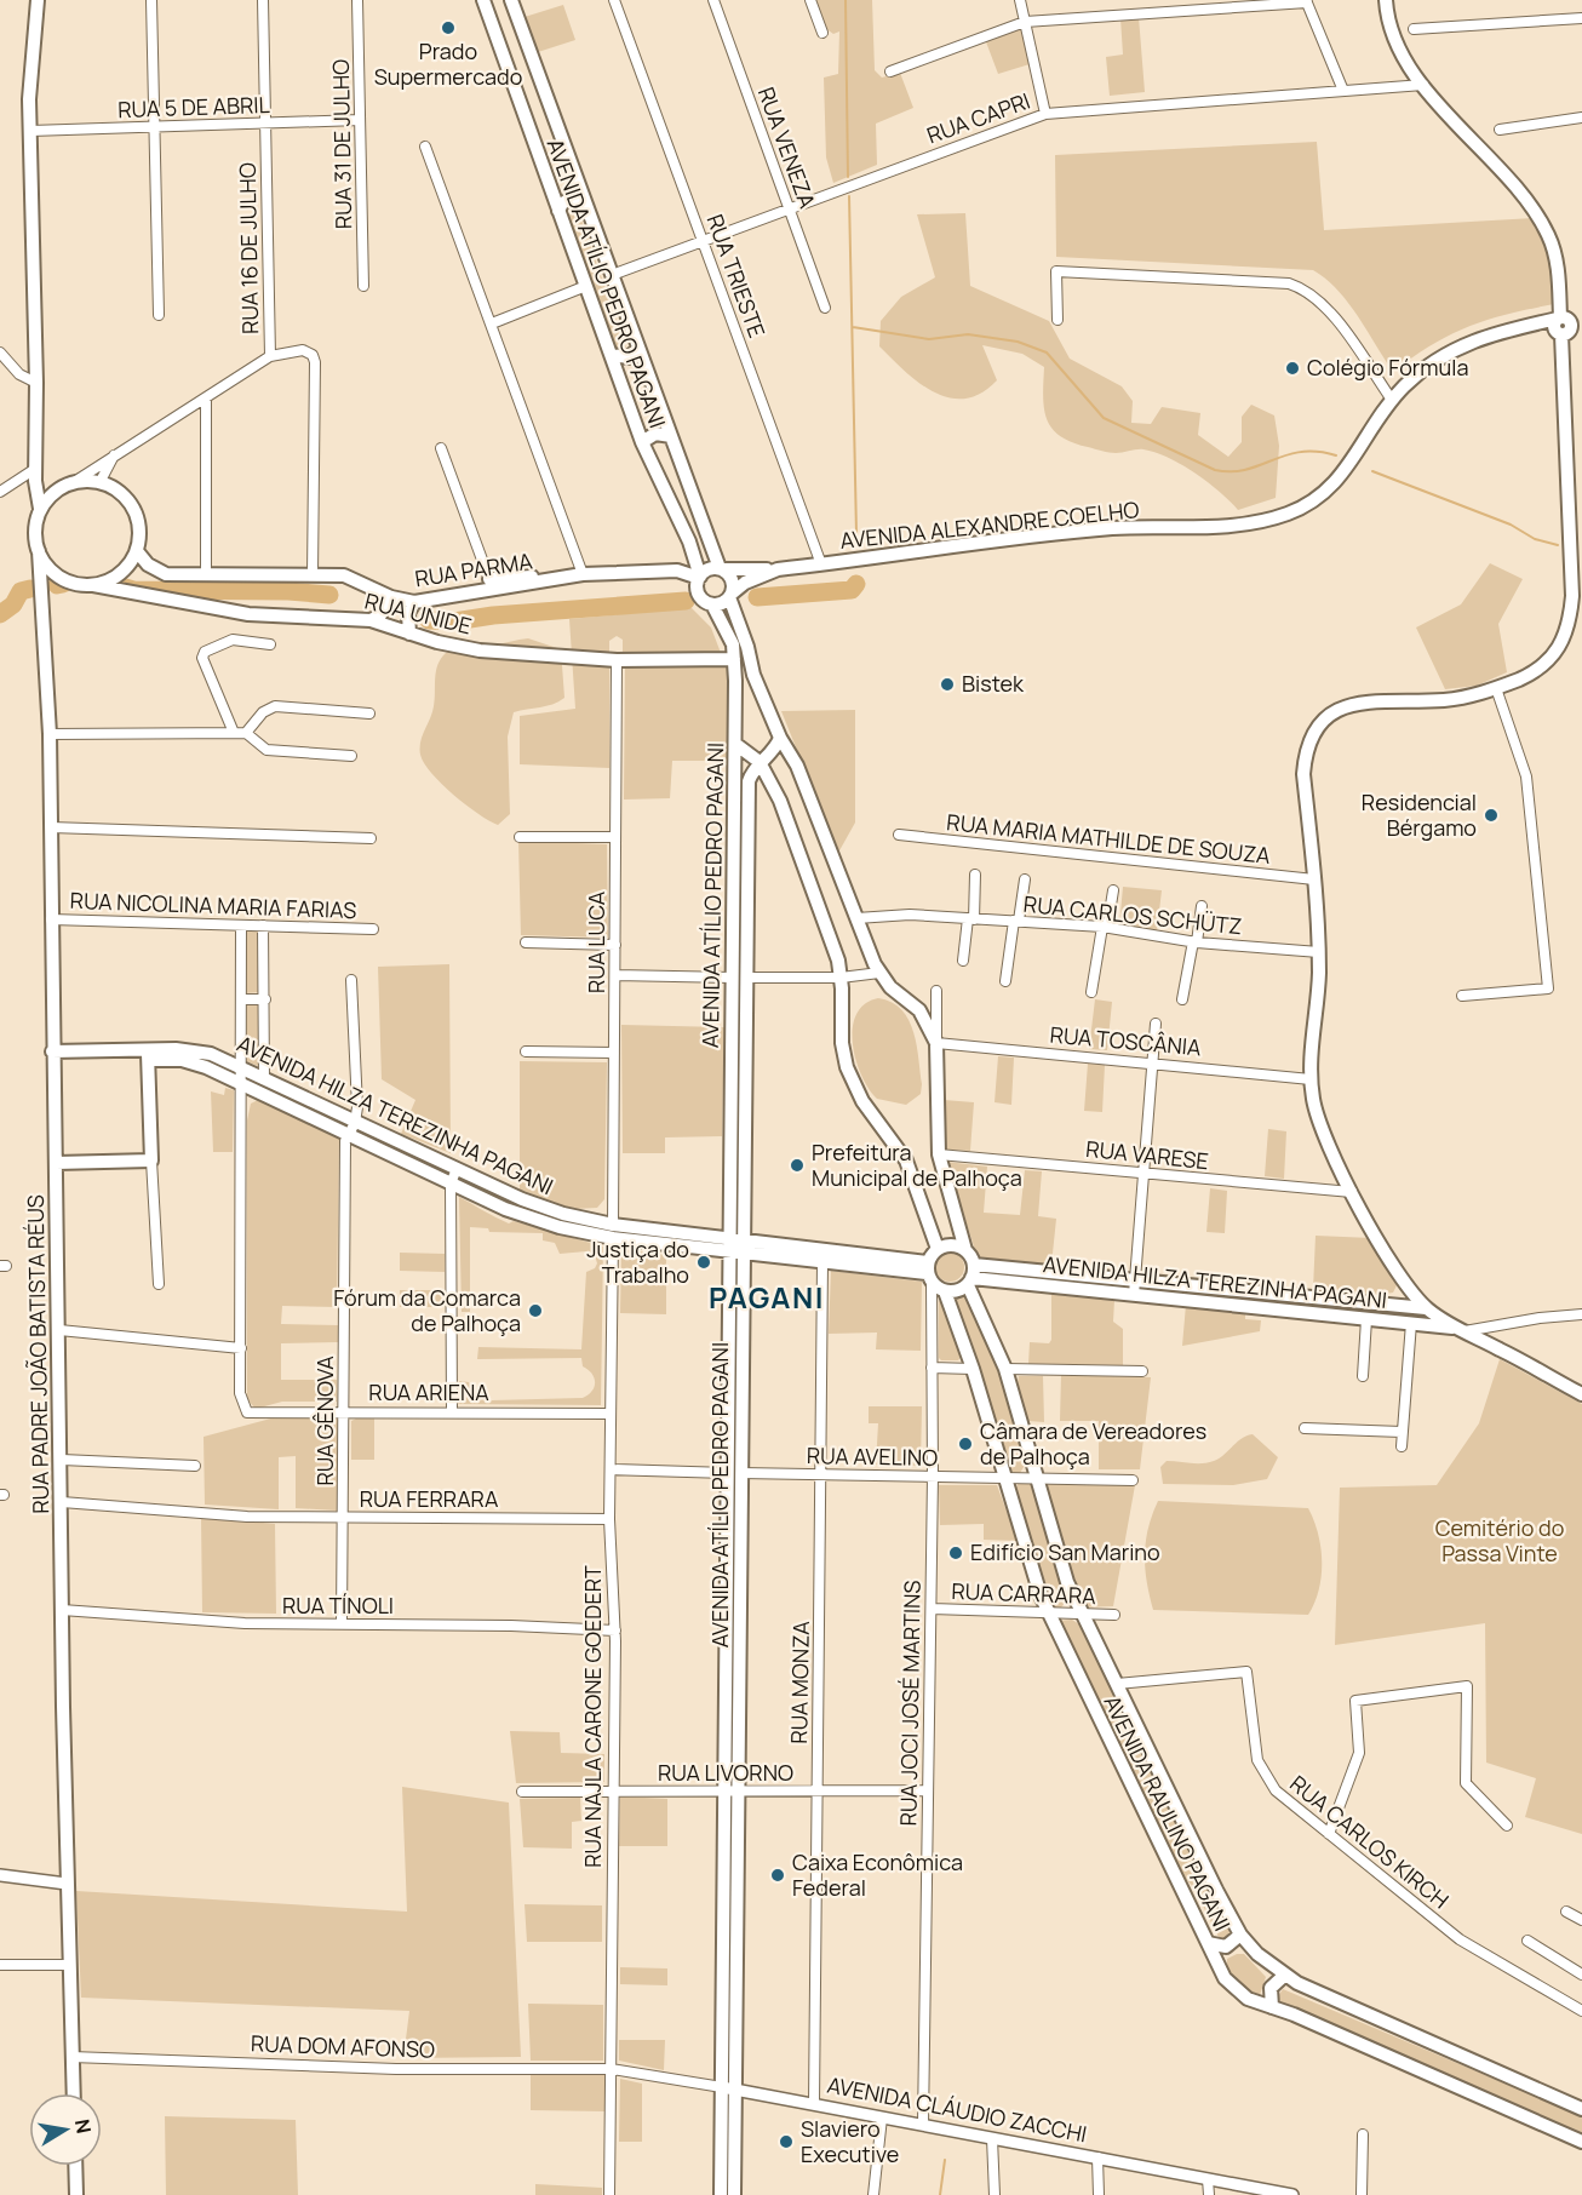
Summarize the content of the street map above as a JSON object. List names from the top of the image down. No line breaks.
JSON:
{"streets":{"main road":["AVENIDA ATÍLIO PEDRO PAGANI","AVENIDA ALEXANDRE COELHO","RUA PARMA","RUA UNIDE","AVENIDA HILZA TEREZINHA PAGANI","RUA PADRE JOÃO BATISTA RÉUS","AVENIDA RAULINO PAGANI"],"street":["RUA 5 DE ABRIL","RUA CAPRI","RUA 31 DE JULHO","RUA VENEZA","RUA 16 DE JULHO","RUA TRIESTE","RUA MARIA MATHILDE DE SOUZA","RUA NICOLINA MARIA FARIAS","RUA CARLOS SCHÜTZ","RUA LUCA","RUA TOSCÂNIA","RUA VARESE","RUA ARIENA","RUA GÊNOVA","RUA AVELINO","RUA FERRARA","RUA CARRARA","RUA TÍNOLI","RUA MONZA","RUA JOCI JOSÉ MARTINS","RUA NAJLA CARONE GOEDERT","RUA LIVORNO","RUA CARLOS KIRCH","RUA DOM AFONSO","AVENIDA CLÁUDIO ZACCHI"]},"crossings":[["RUA 5 DE ABRIL","RUA 31 DE JULHO"],["RUA 5 DE ABRIL","RUA 16 DE JULHO"],["RUA CAPRI","RUA VENEZA"],["RUA CAPRI","RUA TRIESTE"],["RUA CAPRI","AVENIDA ATÍLIO PEDRO PAGANI"],["RUA 16 DE JULHO","RUA PARMA"],["RUA 16 DE JULHO","RUA UNIDE"],["RUA 16 DE JULHO","RUA PADRE JOÃO BATISTA RÉUS"],["RUA TRIESTE","AVENIDA ALEXANDRE COELHO"],["AVENIDA ATÍLIO PEDRO PAGANI","AVENIDA ALEXANDRE COELHO"],["AVENIDA ATÍLIO PEDRO PAGANI","RUA PARMA"],["AVENIDA ATÍLIO PEDRO PAGANI","RUA UNIDE"],["AVENIDA ATÍLIO PEDRO PAGANI","AVENIDA HILZA TEREZINHA PAGANI"],["AVENIDA ATÍLIO PEDRO PAGANI","RUA AVELINO"],["AVENIDA ATÍLIO PEDRO PAGANI","RUA LIVORNO"],["AVENIDA ATÍLIO PEDRO PAGANI","AVENIDA CLÁUDIO ZACCHI"],["AVENIDA ALEXANDRE COELHO","RUA PARMA"],["RUA PARMA","RUA UNIDE"],["RUA PARMA","RUA PADRE JOÃO BATISTA RÉUS"],["RUA UNIDE","RUA LUCA"],["RUA UNIDE","RUA PADRE JOÃO BATISTA RÉUS"],["RUA NICOLINA MARIA FARIAS","RUA PADRE JOÃO BATISTA RÉUS"],["RUA LUCA","AVENIDA HILZA TEREZINHA PAGANI"],["RUA LUCA","RUA NAJLA CARONE GOEDERT"],["AVENIDA HILZA TEREZINHA PAGANI","RUA PADRE JOÃO BATISTA RÉUS"],["AVENIDA HILZA TEREZINHA PAGANI","RUA GÊNOVA"],["AVENIDA HILZA TEREZINHA PAGANI","RUA MONZA"],["AVENIDA HILZA TEREZINHA PAGANI","RUA JOCI JOSÉ MARTINS"],["AVENIDA HILZA TEREZINHA PAGANI","RUA NAJLA CARONE GOEDERT"],["AVENIDA HILZA TEREZINHA PAGANI","AVENIDA RAULINO PAGANI"],["RUA PADRE JOÃO BATISTA RÉUS","RUA FERRARA"],["RUA PADRE JOÃO BATISTA RÉUS","RUA TÍNOLI"],["RUA PADRE JOÃO BATISTA RÉUS","RUA DOM AFONSO"],["RUA ARIENA","RUA GÊNOVA"],["RUA ARIENA","RUA NAJLA CARONE GOEDERT"],["RUA GÊNOVA","RUA FERRARA"],["RUA GÊNOVA","RUA TÍNOLI"],["RUA AVELINO","RUA MONZA"],["RUA AVELINO","RUA JOCI JOSÉ MARTINS"],["RUA AVELINO","RUA NAJLA CARONE GOEDERT"],["RUA AVELINO","AVENIDA RAULINO PAGANI"],["RUA FERRARA","RUA NAJLA CARONE GOEDERT"],["RUA CARRARA","RUA JOCI JOSÉ MARTINS"],["RUA CARRARA","AVENIDA RAULINO PAGANI"],["RUA TÍNOLI","RUA NAJLA CARONE GOEDERT"],["RUA MONZA","RUA LIVORNO"],["RUA MONZA","AVENIDA CLÁUDIO ZACCHI"],["RUA JOCI JOSÉ MARTINS","RUA LIVORNO"],["RUA JOCI JOSÉ MARTINS","AVENIDA RAULINO PAGANI"],["RUA JOCI JOSÉ MARTINS","AVENIDA CLÁUDIO ZACCHI"],["RUA NAJLA CARONE GOEDERT","RUA LIVORNO"],["RUA NAJLA CARONE GOEDERT","RUA DOM AFONSO"],["RUA NAJLA CARONE GOEDERT","AVENIDA CLÁUDIO ZACCHI"],["AVENIDA RAULINO PAGANI","RUA CARLOS KIRCH"],["RUA DOM AFONSO","AVENIDA CLÁUDIO ZACCHI"]],"districts":["PAGANI"],"parks":["Cemitério do Passa Vinte"],"places":["Prado Supermercado","Colégio Fórmula","Bistek","Residencial Bérgamo","Prefeitura Municipal de Palhoça","Justiça do Trabalho","Fórum da Comarca de Palhoça","Câmara de Vereadores de Palhoça","Edifício San Marino","Caixa Econômica Federal","Slaviero Executive"],"north":"right"}
